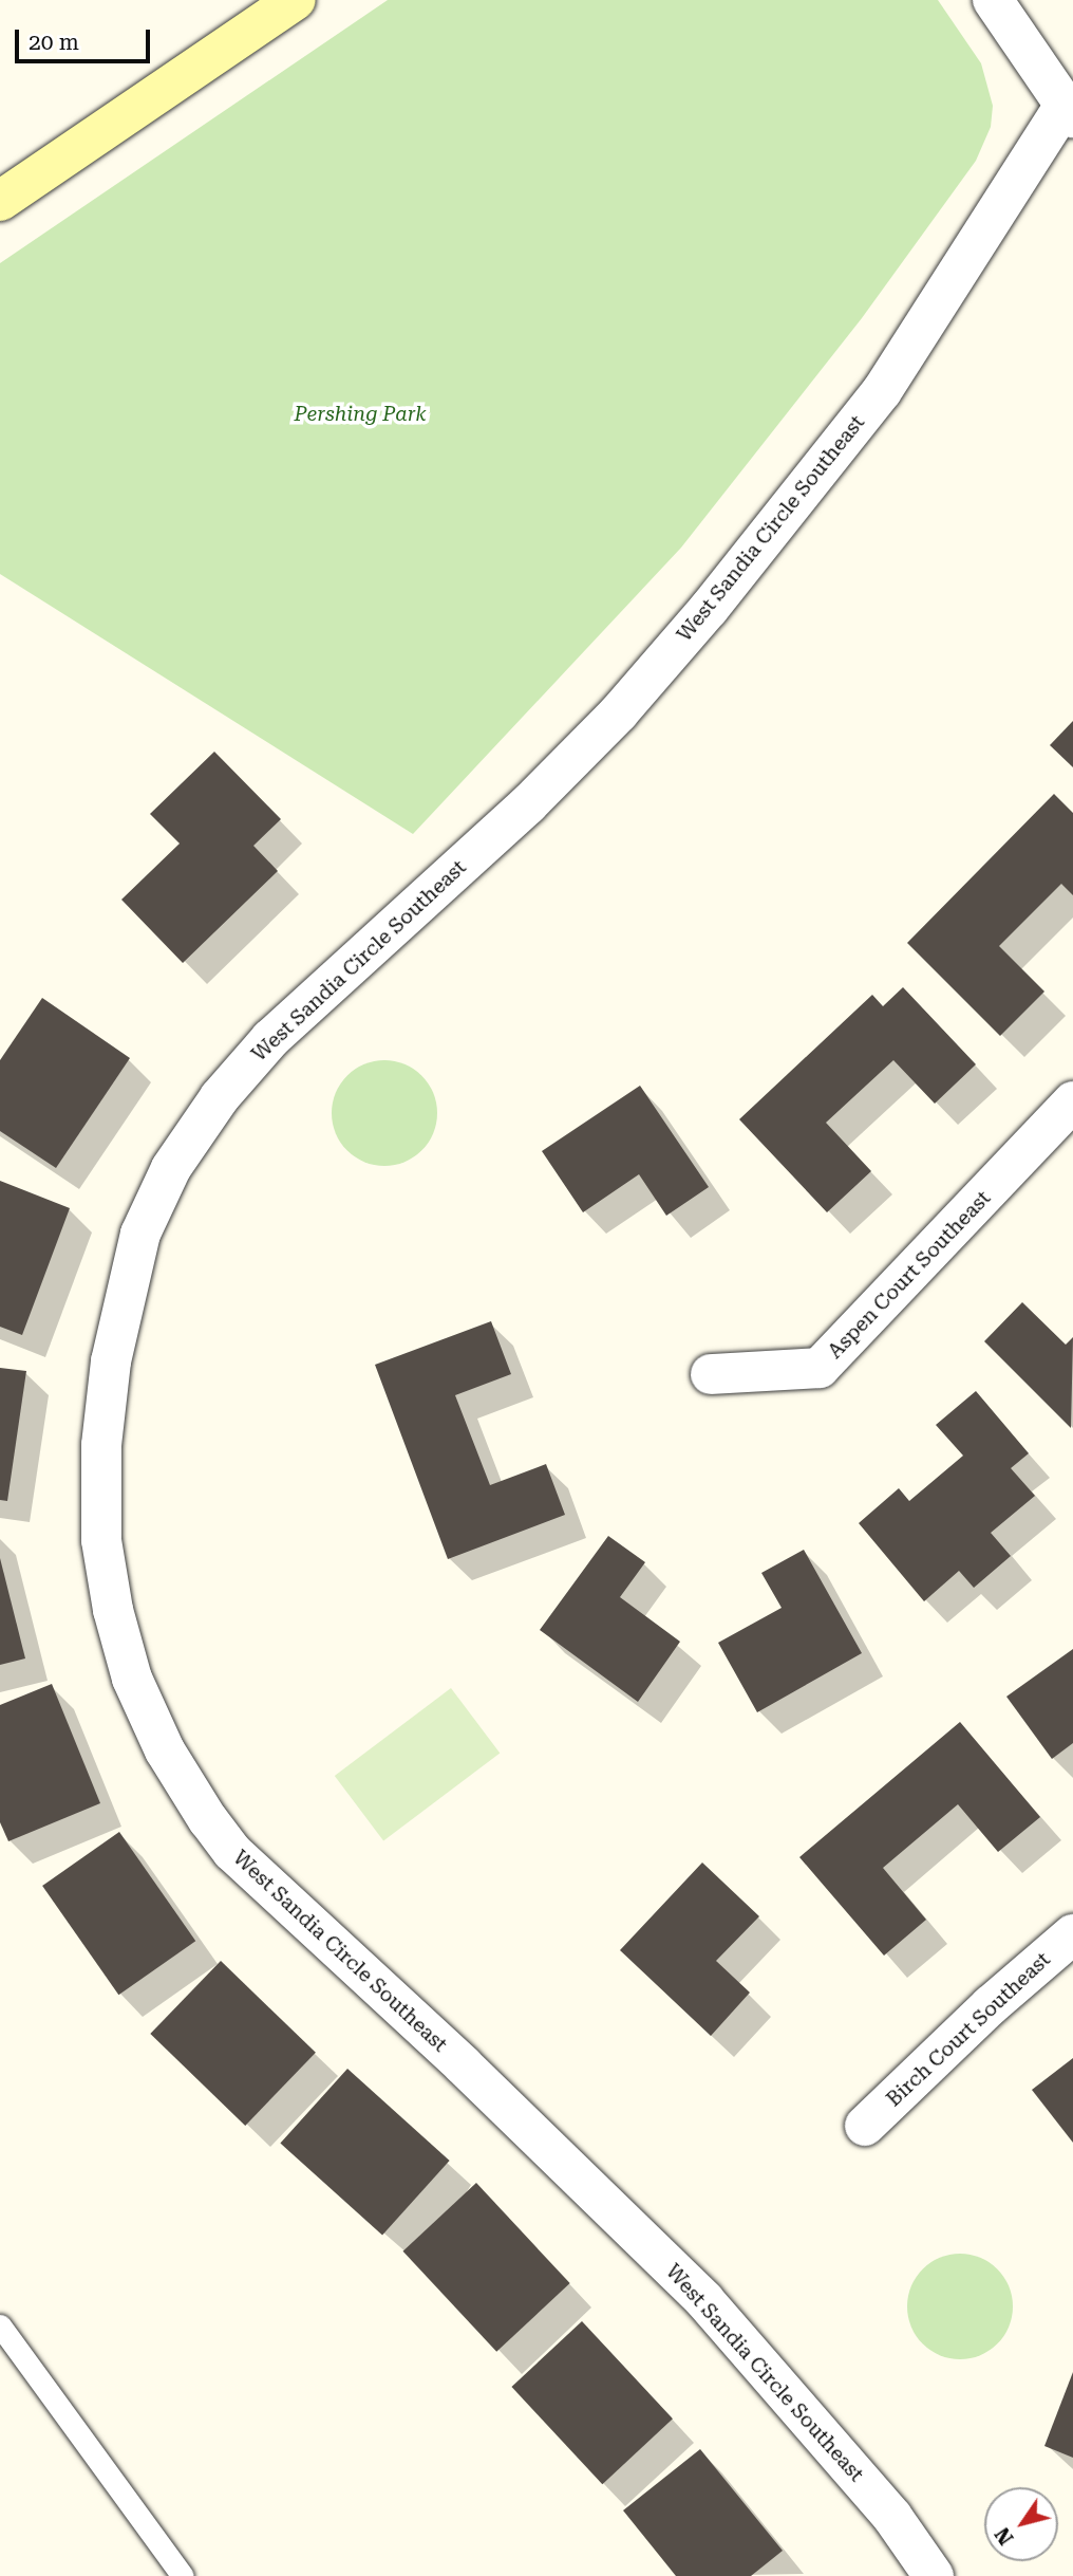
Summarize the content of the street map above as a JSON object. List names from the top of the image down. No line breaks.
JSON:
{"streets":{"street":["West Sandia Circle Southeast","Aspen Court Southeast","Birch Court Southeast"]},"parks":["Pershing Park"],"scale_bar":"20 m","north":"bottom left"}
